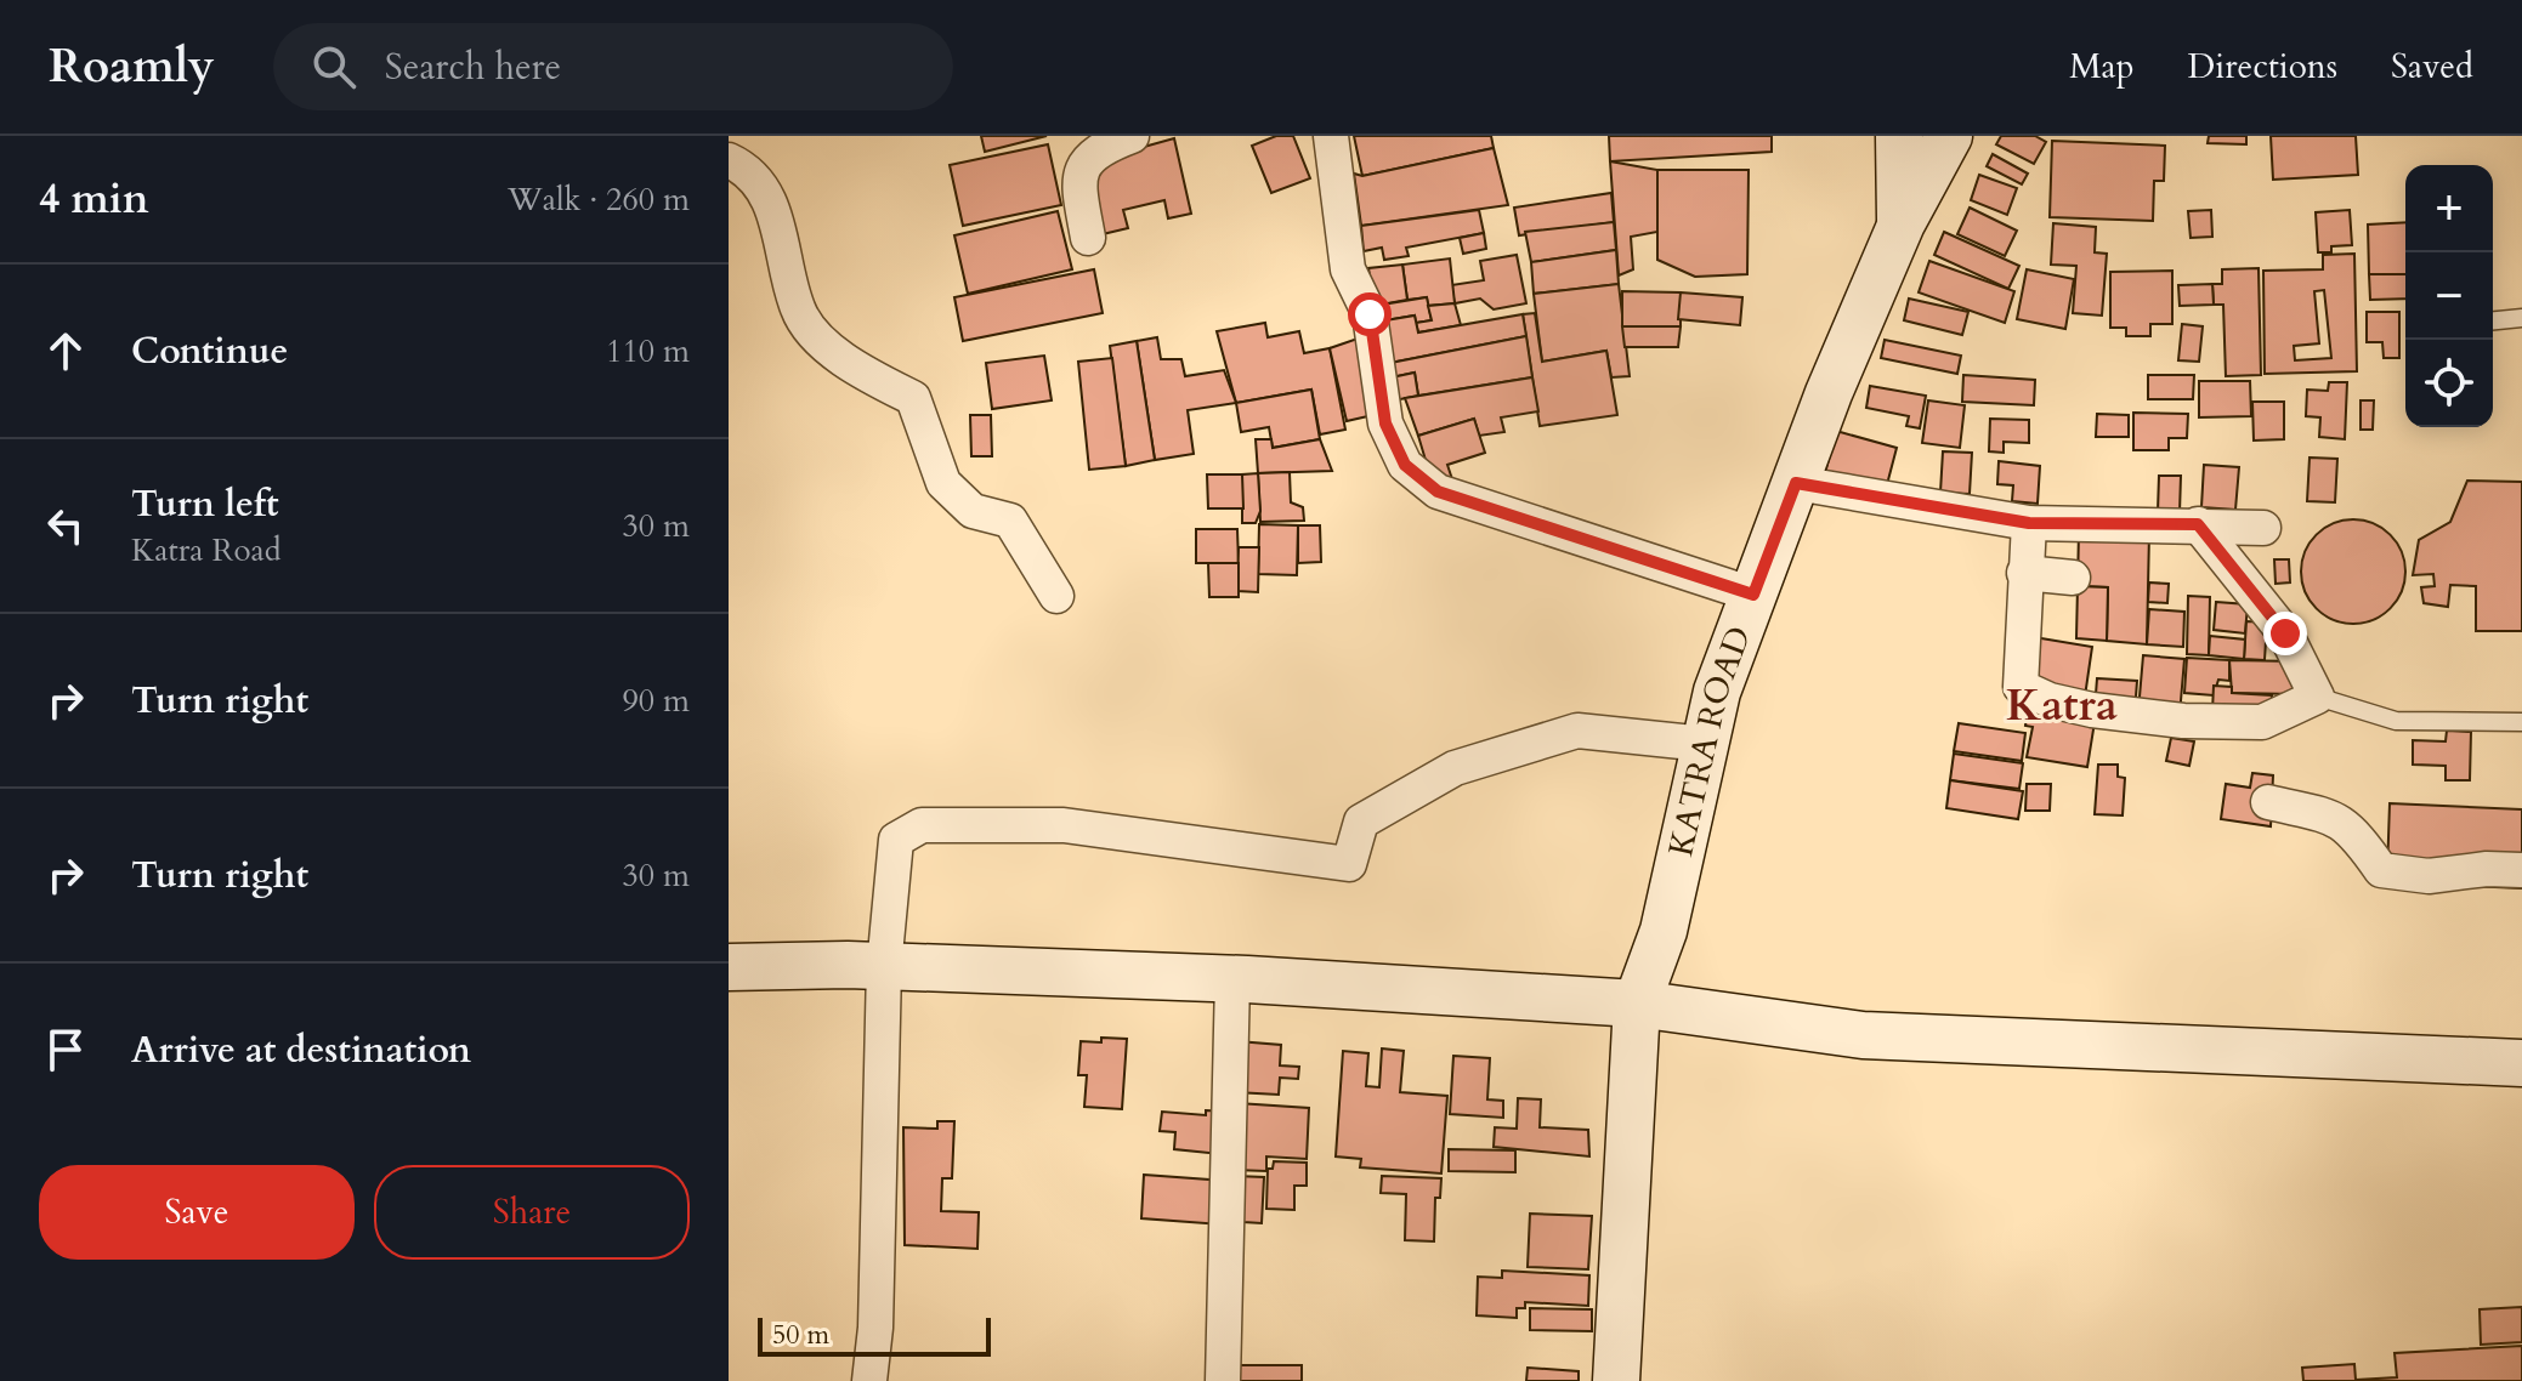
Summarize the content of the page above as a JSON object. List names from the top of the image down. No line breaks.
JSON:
{"streets":{"main road":["KATRA ROAD"]},"districts":["Katra"],"scale_bar":"50 m","page":{"header":"Roamly","search":"Search here","nav":["Map","Directions","Saved"],"heading":["4 min","Walk · 260 m"],"map_buttons":["+","−"],"list":[["Continue","110 m"],["Turn left","Katra Road","30 m"],["Turn right","90 m"],["Turn right","30 m"],"Arrive at destination"],"buttons":["Save","Share"],"scale":"50 m"}}
